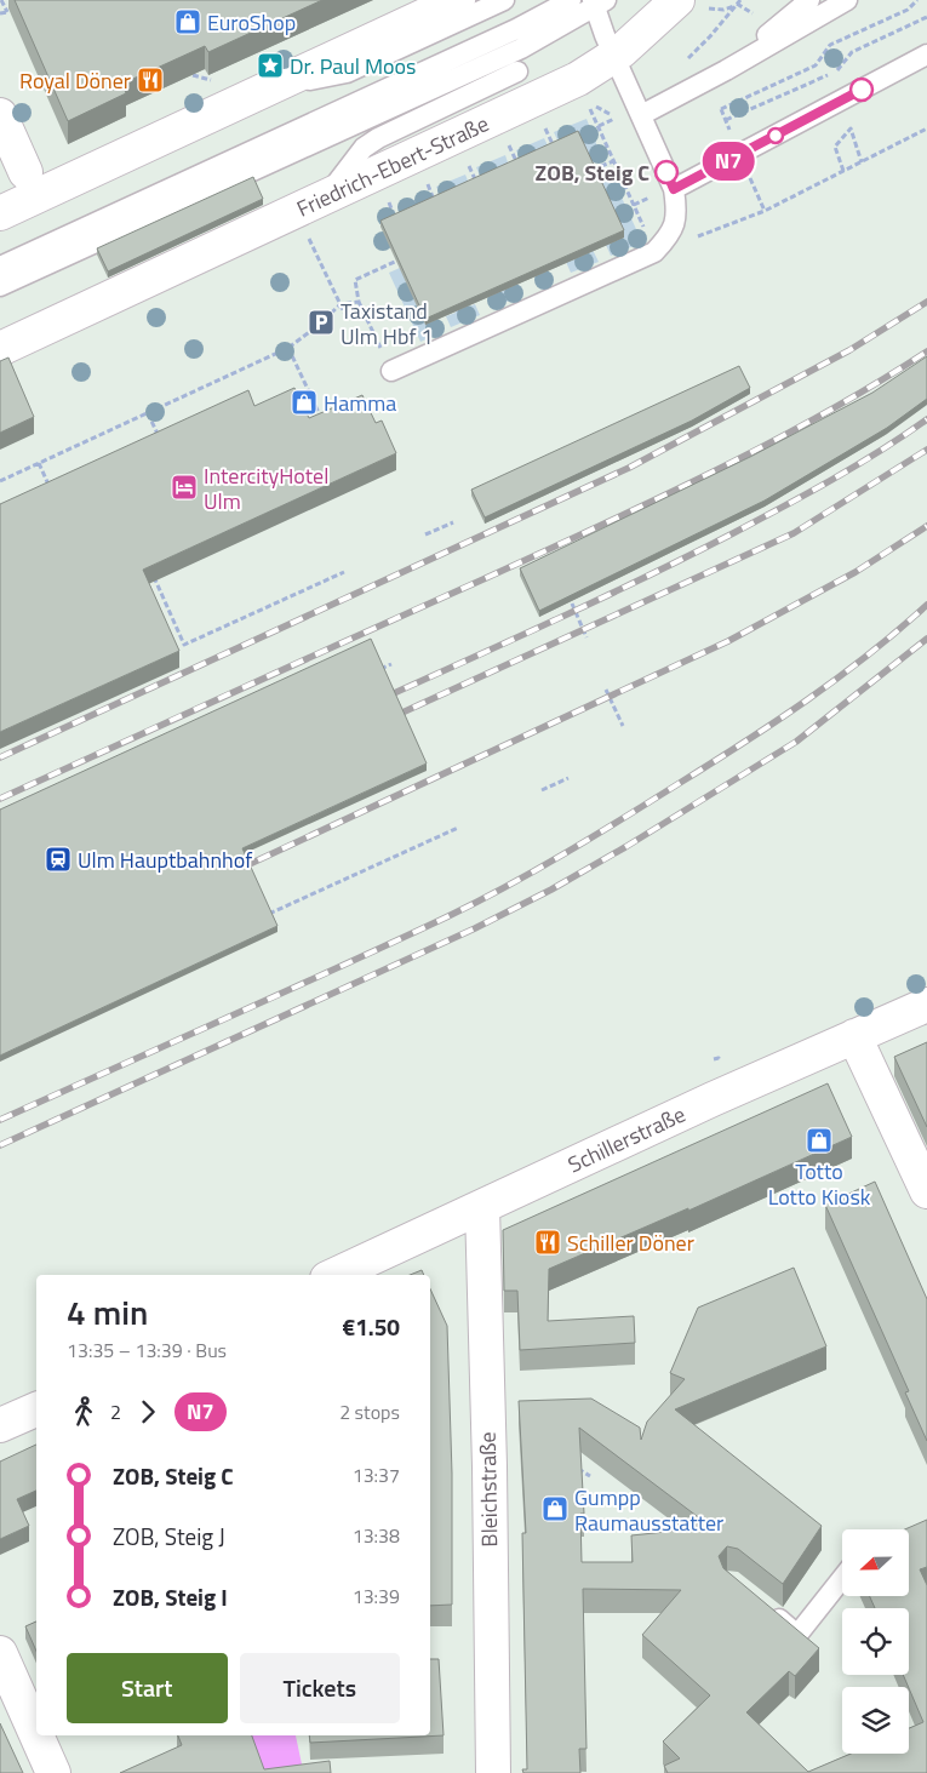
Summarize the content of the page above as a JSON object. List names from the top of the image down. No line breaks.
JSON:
{"streets":{"street":["Friedrich-Ebert-Straße","Schillerstraße","Bleichstraße"]},"crossings":[["Schillerstraße","Bleichstraße"]],"places":{"shop":["EuroShop","Hamma","Totto Lotto Kiosk","Gumpp Raumausstatter"],"place":["Dr. Paul Moos"],"restaurant":["Royal Döner","Schiller Döner"],"other":["ZOB, Steig C"],"parking":["Taxistand Ulm Hbf 1"],"hotel":["IntercityHotel Ulm"],"station":["Ulm Hauptbahnhof"]},"lines":["bus line N7"],"north":"left","page":{"on_map":"N7","heading":["4 min","13:35 – 13:39 · Bus","€1.50"],"legs":["2","N7","2 stops"],"list":[{"name":"ZOB, Steig C","value":"13:37"},{"name":"ZOB, Steig J","value":"13:38"},{"name":"ZOB, Steig I","value":"13:39"}],"buttons":["Start","Tickets"]}}
